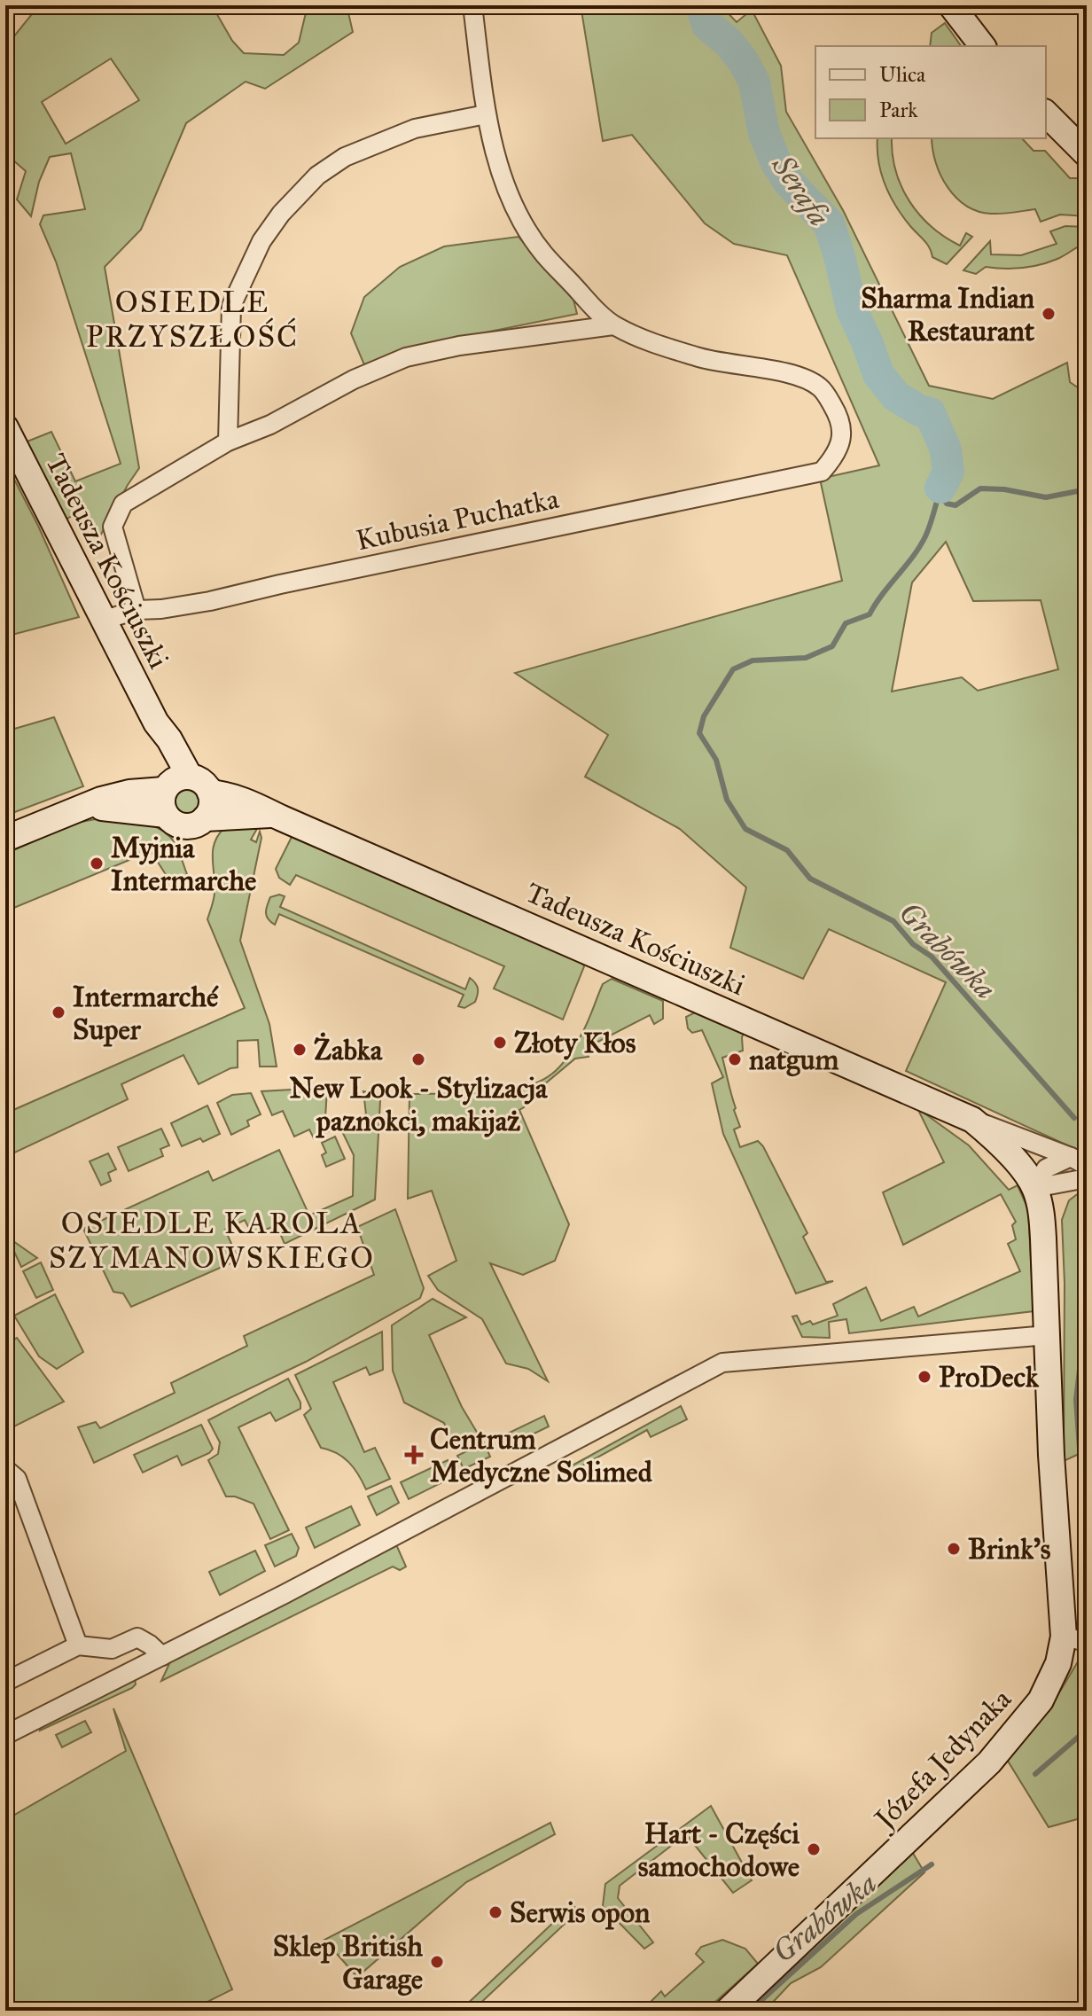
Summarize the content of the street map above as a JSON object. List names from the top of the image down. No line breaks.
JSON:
{"streets":{"street":["Kubusia Puchatka","Tadeusza Kościuszki","Józefa Jedynaka"]},"crossings":[["Kubusia Puchatka","Tadeusza Kościuszki"],["Tadeusza Kościuszki","Józefa Jedynaka"]],"districts":["OSIEDLE PRZYSZŁOŚĆ","OSIEDLE KAROLA SZYMANOWSKIEGO"],"water":["Serafa","Grabówka"],"places":{"other":["Sharma Indian Restaurant","Myjnia Intermarche","Intermarché Super","Złoty Kłos","Żabka","New Look - Stylizacja paznokci, makijaż","natgum","ProDeck","Brink's","Hart - Części samochodowe","Serwis opon","Sklep British Garage"],"health":["Centrum Medyczne Solimed"]},"legend":["Ulica","Park"]}
